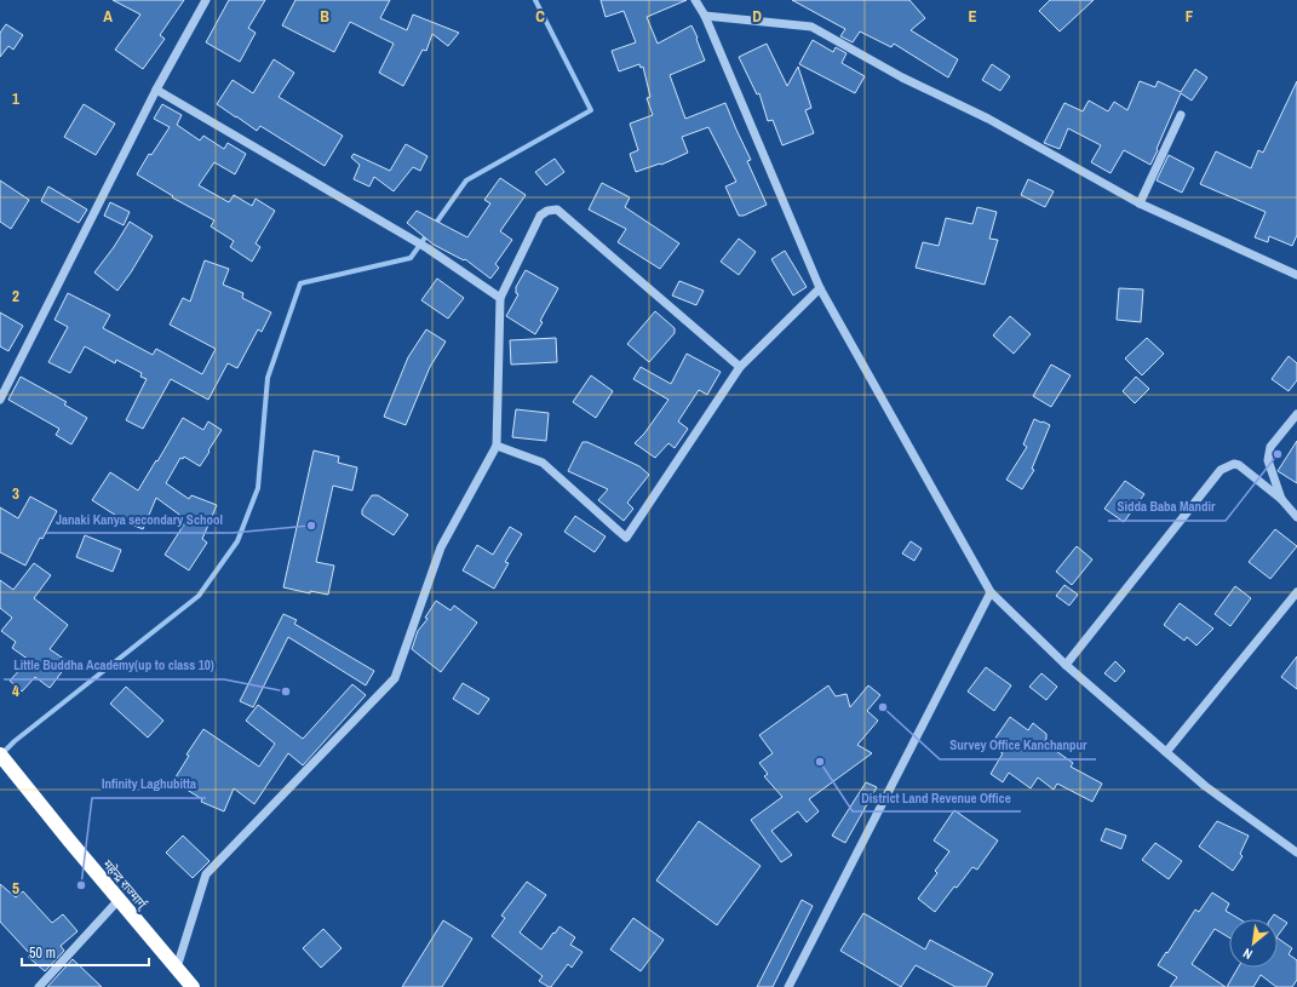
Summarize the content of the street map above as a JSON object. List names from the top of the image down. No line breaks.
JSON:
{"streets":{"highway":["महेन्द्र राज्मार्ग्"]},"places":["Sidda Baba Mandir","Janaki Kanya secondary School","Little Buddha Academy(up to class 10)","Survey Office Kanchanpur","District Land Revenue Office","Infinity Laghubitta"],"scale_bar":"50 m","north":"bottom left","grid":{"columns":["A","B","C","D","E","F"],"rows":["1","2","3","4","5"]}}
